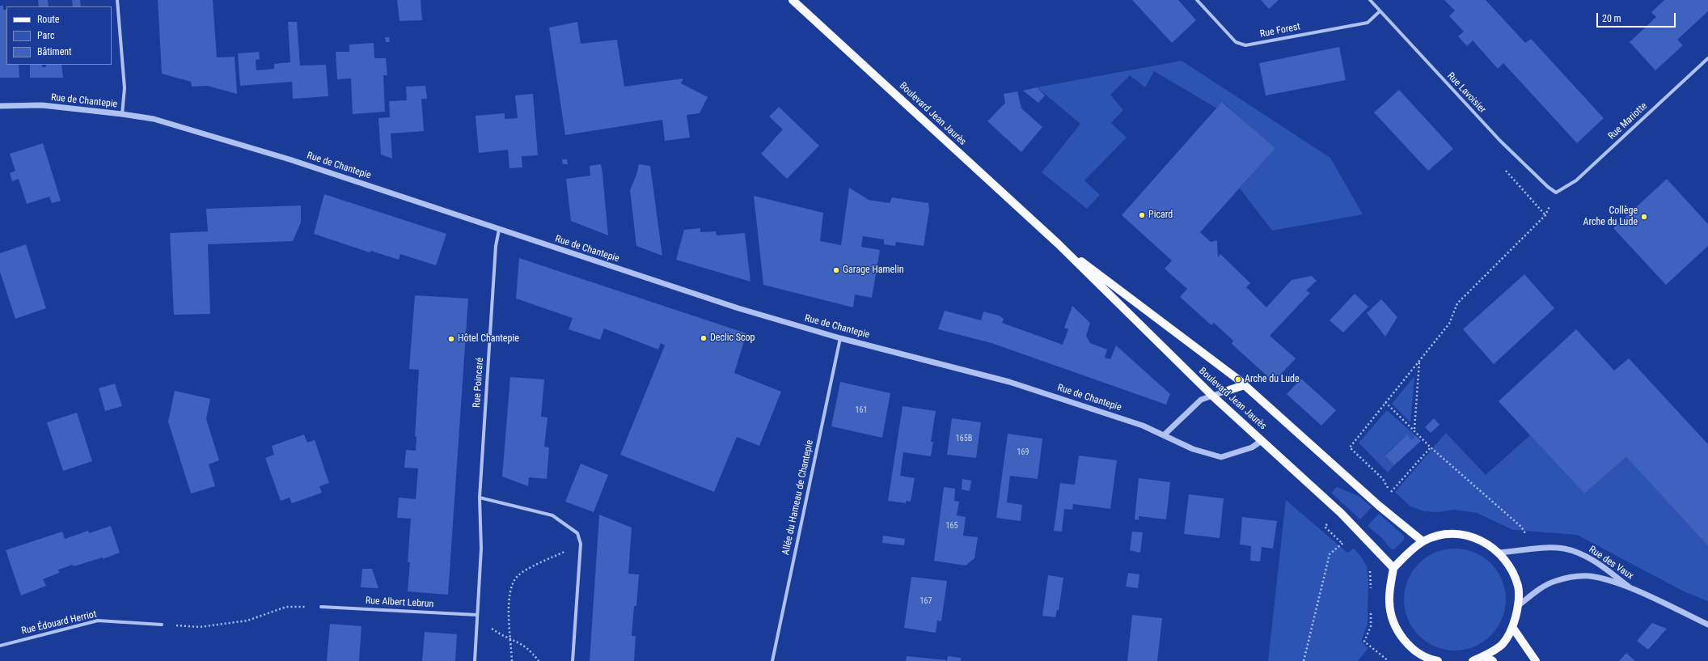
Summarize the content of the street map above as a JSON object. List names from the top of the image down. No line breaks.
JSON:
{"streets":{"main road":["Boulevard Jean Jaurès"],"street":["Rue Forest","Rue Lavoisier","Rue de Chantepie","Rue Mariotte","Rue Poincaré","Allée du Hameau de Chantepie","Rue des Vaux","Rue Albert Lebrun","Rue Édouard Herriot"]},"crossings":[["Rue Forest","Rue Lavoisier"],["Rue Lavoisier","Rue Mariotte"],["Rue de Chantepie","Boulevard Jean Jaurès"],["Rue de Chantepie","Rue Poincaré"],["Rue de Chantepie","Allée du Hameau de Chantepie"],["Rue Poincaré","Rue Albert Lebrun"]],"places":["Picard","Collège Arche du Lude","Garage Hamelin","Declic Scop","Hôtel Chantepie","Arche du Lude"],"house_numbers":["161","165B","169","165","167"],"legend":["Route","Parc","Bâtiment"],"scale_bar":"20 m"}
